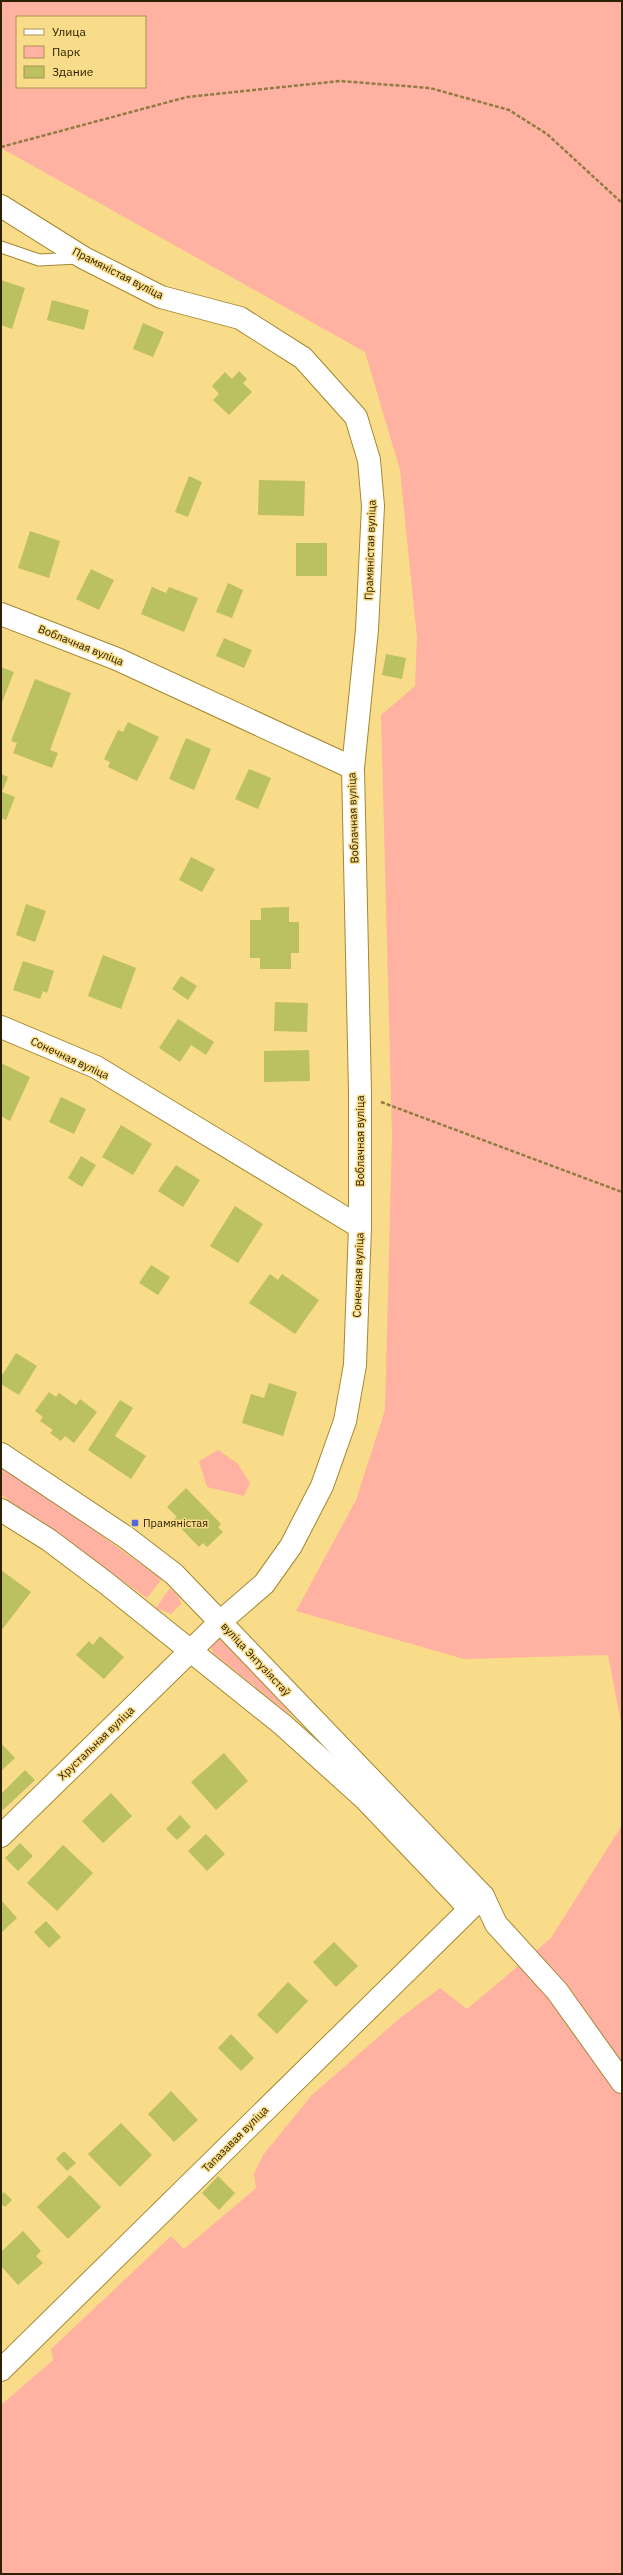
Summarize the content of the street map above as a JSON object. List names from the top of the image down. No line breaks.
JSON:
{"streets":{"street":["Прамяністая вуліца","Воблачная вуліца","Сонечная вуліца","вуліца Энтузіястаў","Хрустальная вуліца","Тапазавая вуліца"]},"crossings":[["Прамяністая вуліца","Воблачная вуліца"],["Воблачная вуліца","Сонечная вуліца"],["Сонечная вуліца","вуліца Энтузіястаў"],["Сонечная вуліца","Хрустальная вуліца"],["вуліца Энтузіястаў","Тапазавая вуліца"]],"places":{"transit":["Прамяністая"]},"legend":["Улица","Парк","Здание"]}
